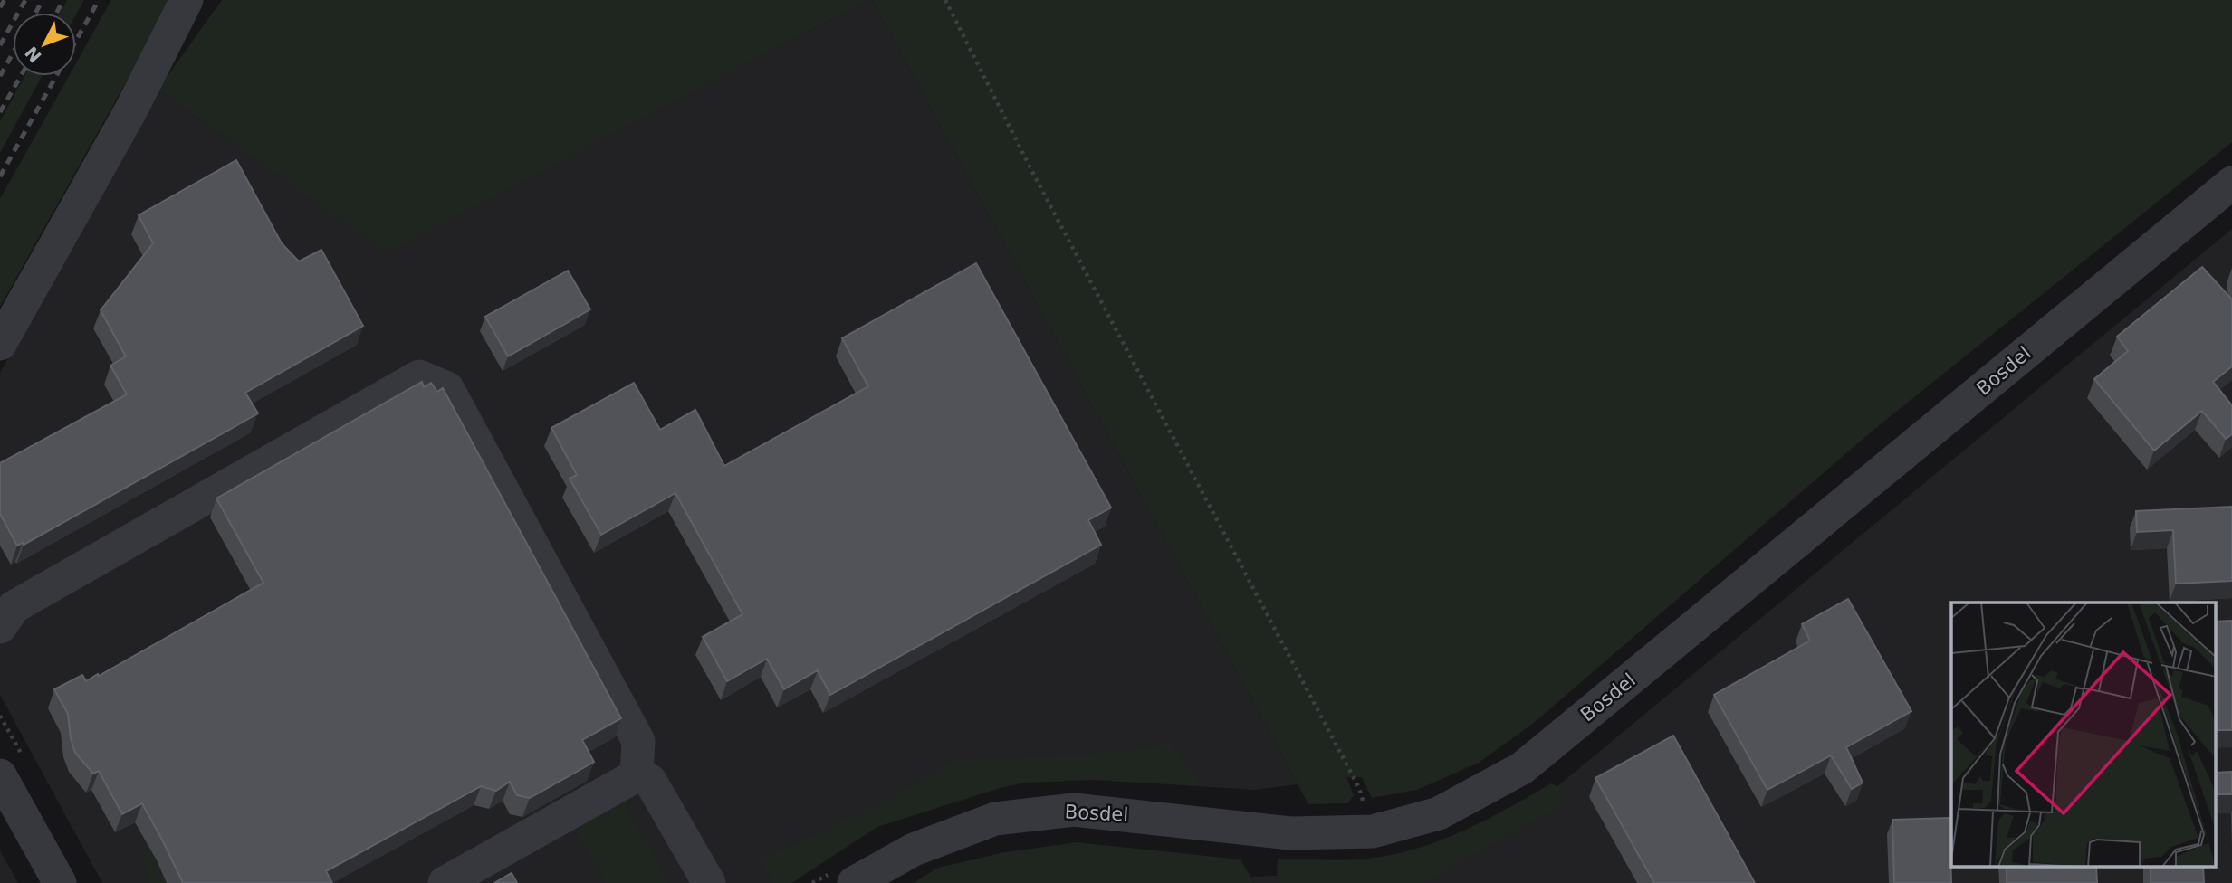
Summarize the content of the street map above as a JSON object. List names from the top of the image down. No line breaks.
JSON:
{"streets":{"street":["Bosdel"]},"north":"bottom left"}
